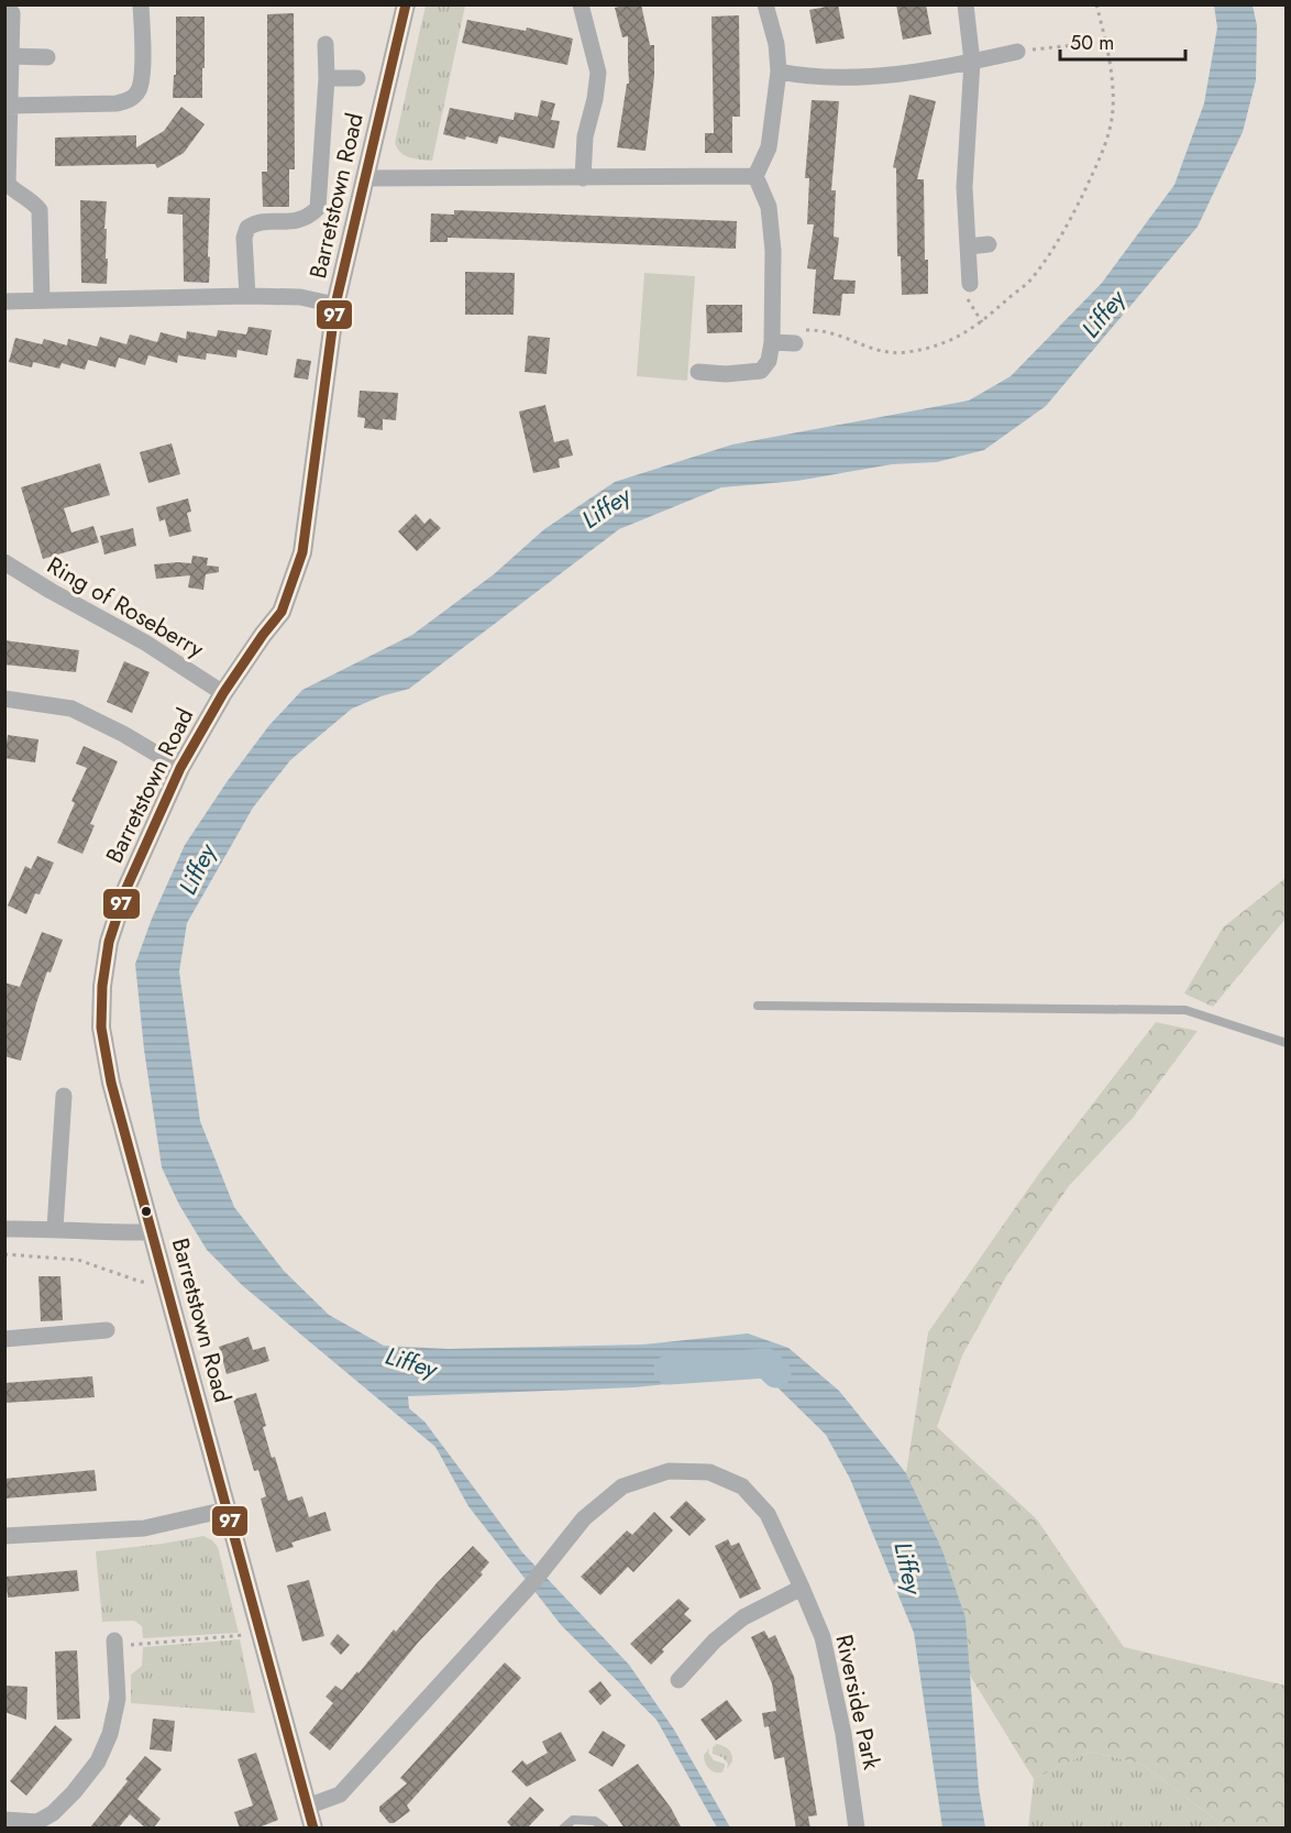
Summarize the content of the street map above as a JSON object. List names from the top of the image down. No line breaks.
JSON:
{"streets":{"street":["Barretstown Road","Ring of Roseberry","Riverside Park"]},"crossings":[["Barretstown Road","Ring of Roseberry"],["Barretstown Road","Riverside Park"]],"water":["Liffey"],"lines":["transit line 97"],"scale_bar":"50 m"}
